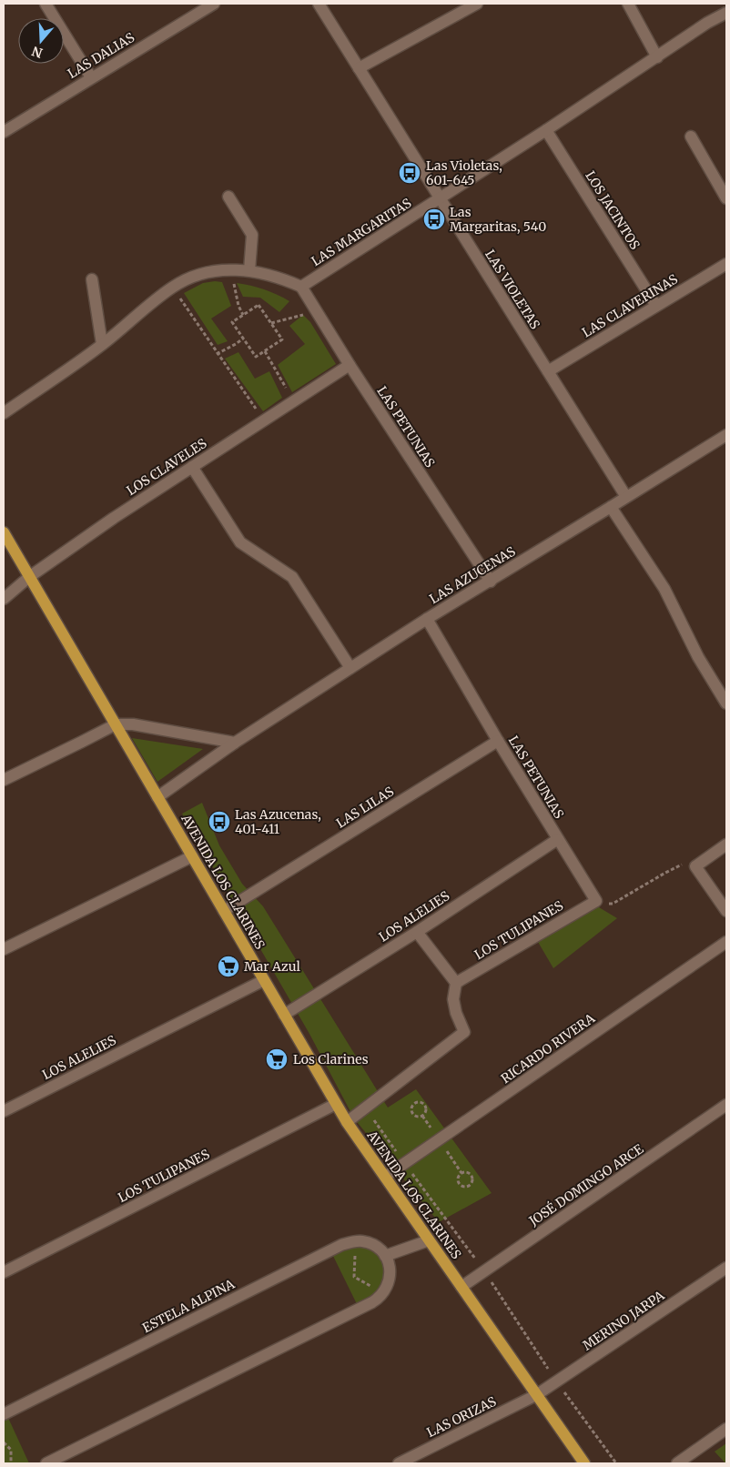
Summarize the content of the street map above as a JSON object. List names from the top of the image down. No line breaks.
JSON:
{"streets":{"main road":["AVENIDA LOS CLARINES"],"street":["LAS DALIAS","LOS JACINTOS","LAS MARGARITAS","LAS VIOLETAS","LAS CLAVERINAS","LAS PETUNIAS","LOS CLAVELES","LAS AZUCENAS","LAS LILAS","LOS ALELIES","LOS TULIPANES","RICARDO RIVERA","JOSÉ DOMINGO ARCE","ESTELA ALPINA","MERINO JARPA","LAS ORIZAS"]},"crossings":[["LOS JACINTOS","LAS MARGARITAS"],["LOS JACINTOS","LAS CLAVERINAS"],["LAS MARGARITAS","LAS VIOLETAS"],["LAS MARGARITAS","LAS PETUNIAS"],["LAS VIOLETAS","LAS CLAVERINAS"],["LAS VIOLETAS","LAS AZUCENAS"],["LAS PETUNIAS","LOS CLAVELES"],["LAS PETUNIAS","LAS AZUCENAS"],["LAS PETUNIAS","LAS LILAS"],["LAS PETUNIAS","LOS ALELIES"],["LAS PETUNIAS","LOS TULIPANES"],["LOS CLAVELES","AVENIDA LOS CLARINES"],["LAS AZUCENAS","AVENIDA LOS CLARINES"],["LAS LILAS","AVENIDA LOS CLARINES"],["AVENIDA LOS CLARINES","LOS ALELIES"],["AVENIDA LOS CLARINES","LOS TULIPANES"],["AVENIDA LOS CLARINES","RICARDO RIVERA"],["AVENIDA LOS CLARINES","JOSÉ DOMINGO ARCE"],["AVENIDA LOS CLARINES","MERINO JARPA"],["AVENIDA LOS CLARINES","LAS ORIZAS"],["MERINO JARPA","LAS ORIZAS"]],"places":{"bus stop":["Las Violetas, 601-645","Las Margaritas, 540","Las Azucenas, 401-411"],"supermarket":["Mar Azul","Los Clarines"]},"north":"bottom"}
